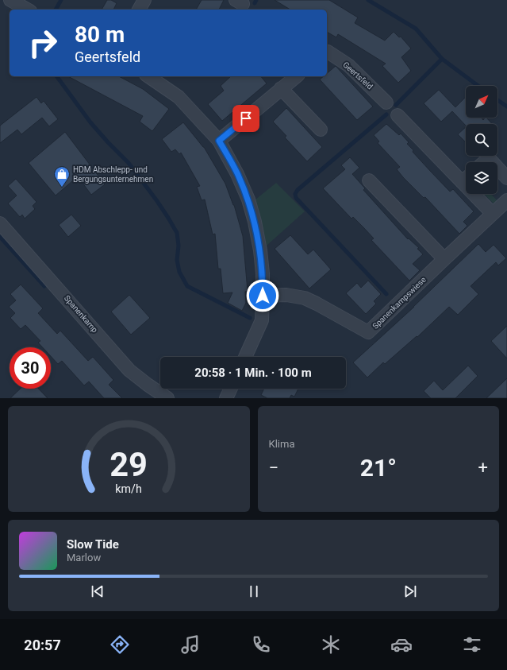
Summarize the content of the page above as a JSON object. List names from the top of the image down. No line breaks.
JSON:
{"streets":{"street":["Geertsfeld","Spanenkampswiese","Spanenkamp"]},"places":{"shop":["HDM Abschlepp- und Bergungsunternehmen"]},"north":"top right","page":{"turn":["80 m","Geertsfeld"],"limit":"30","trip":"20:58 · 1 Min. · 100 m","tile":"Klima","heat":["−","21°","+"],"song":["Slow Tide","Marlow"],"tabs":"20:57","gauge":["29","km/h"]}}
